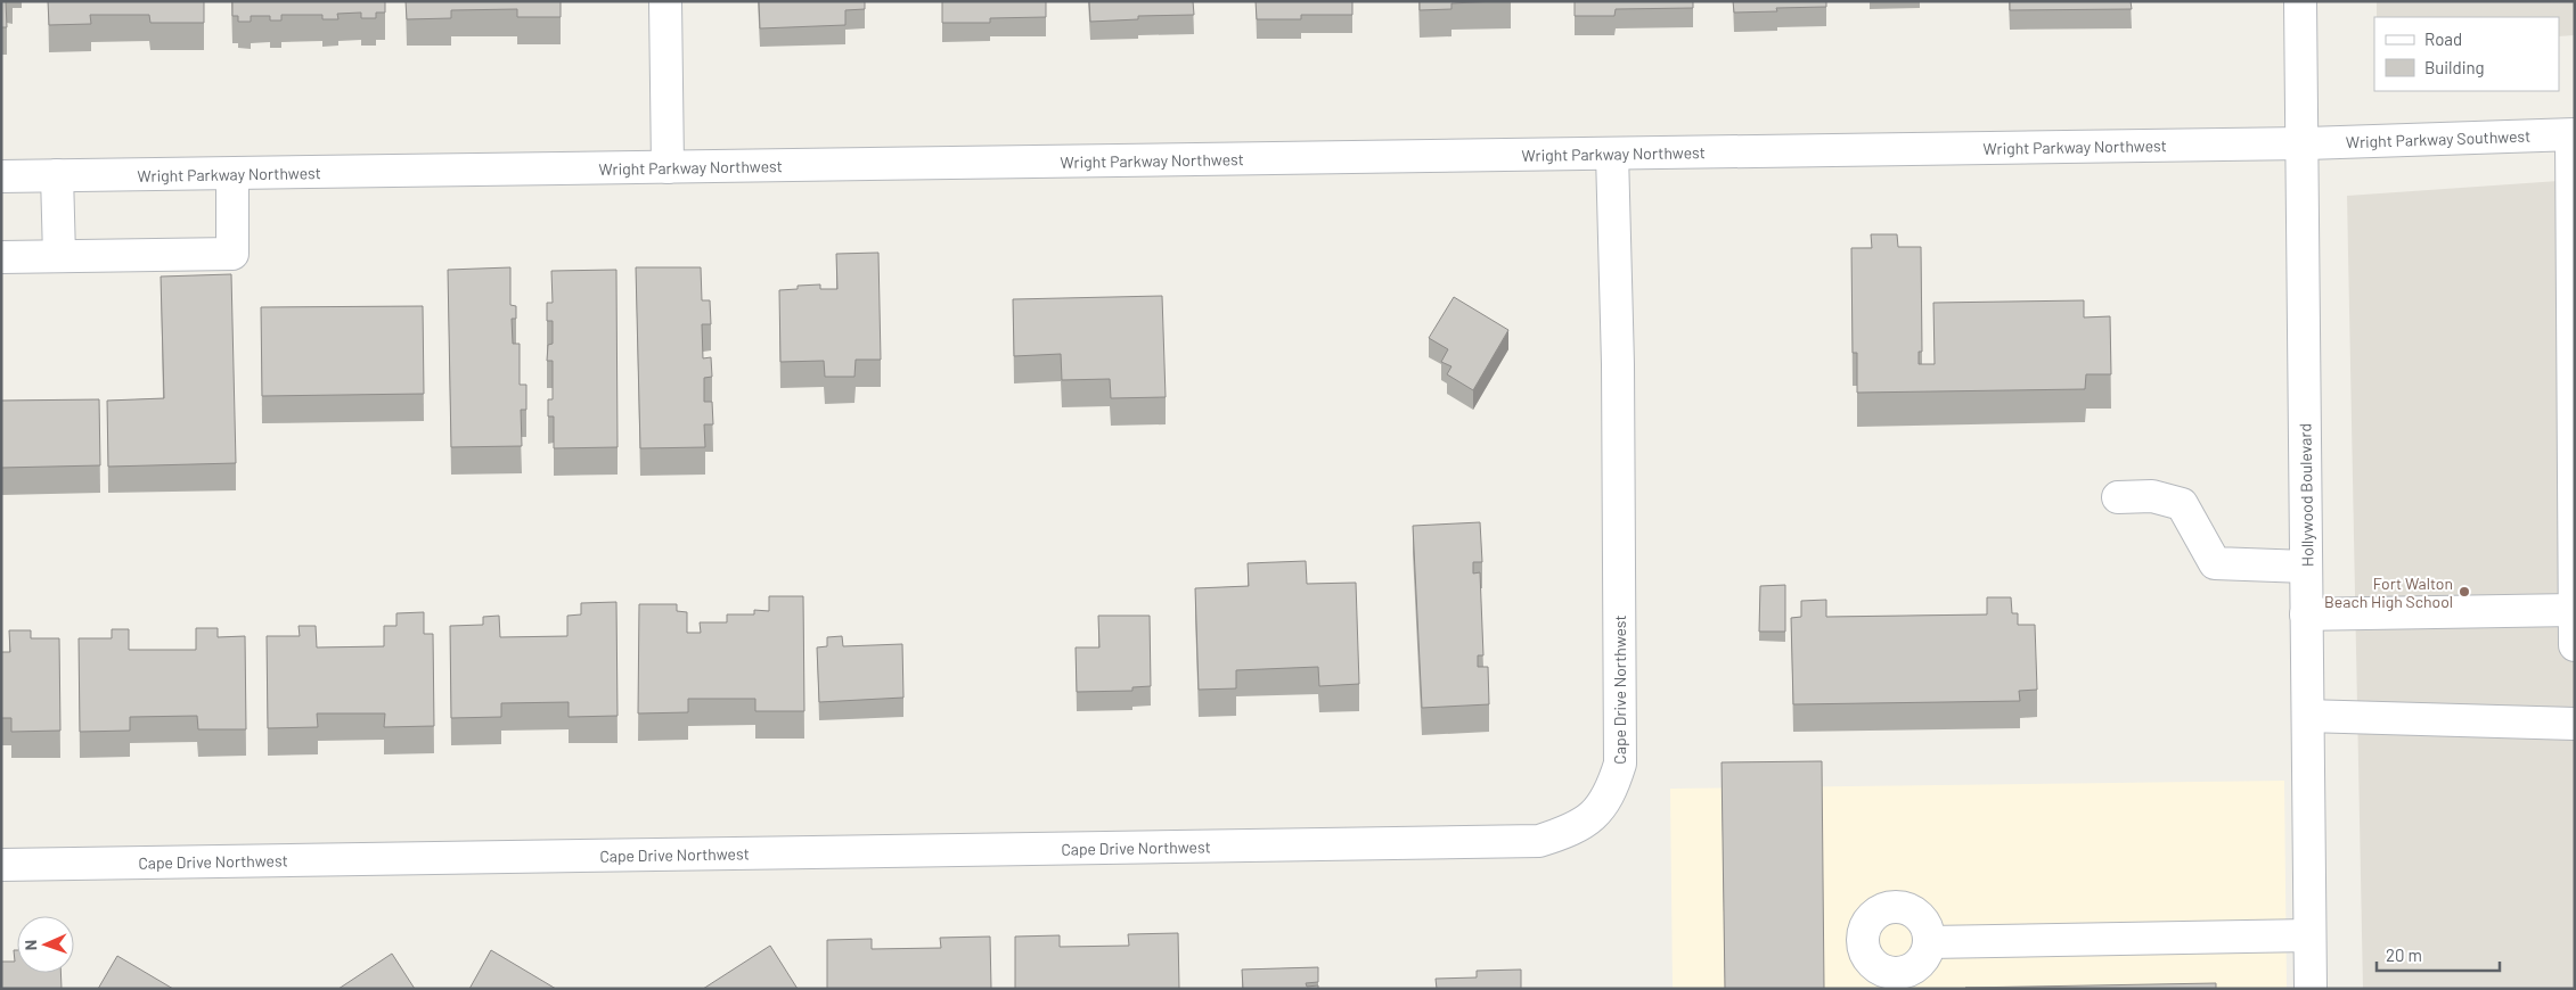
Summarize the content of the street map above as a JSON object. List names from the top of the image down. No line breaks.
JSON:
{"streets":{"street":["Wright Parkway Southwest","Wright Parkway Northwest","Hollywood Boulevard","Cape Drive Northwest"]},"crossings":[["Wright Parkway Southwest","Wright Parkway Northwest"],["Wright Parkway Southwest","Hollywood Boulevard"],["Wright Parkway Northwest","Hollywood Boulevard"],["Wright Parkway Northwest","Cape Drive Northwest"]],"places":["Fort Walton Beach High School"],"legend":["Road","Building"],"scale_bar":"20 m","north":"left"}
